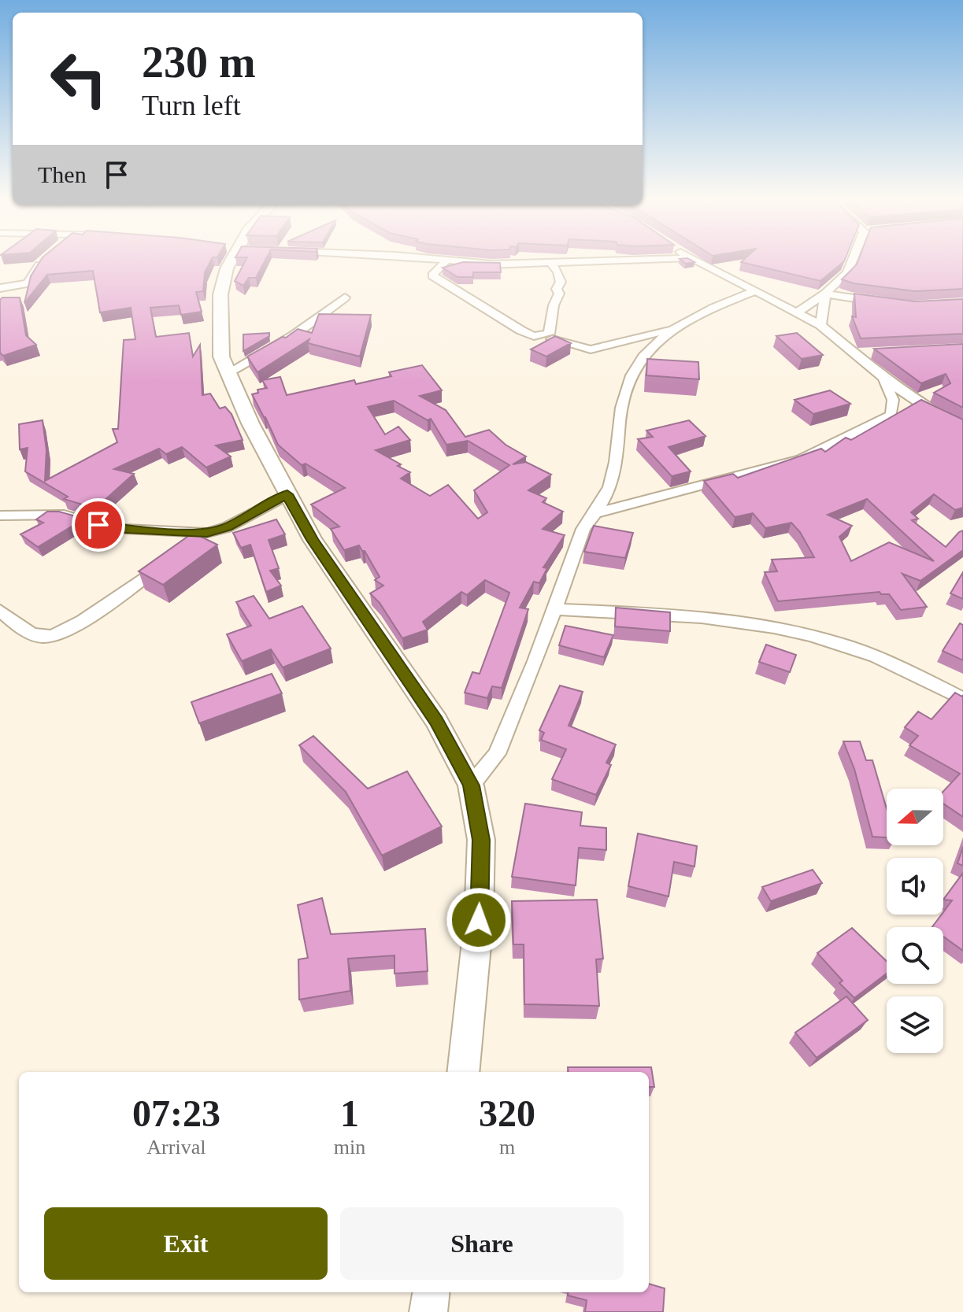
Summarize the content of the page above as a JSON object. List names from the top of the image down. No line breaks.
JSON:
{"north":"left","page":{"turn":["230 m","Turn left"],"then":"Then","eta":["07:23","Arrival","1","min","320","m"],"buttons":["Exit","Share"]}}
